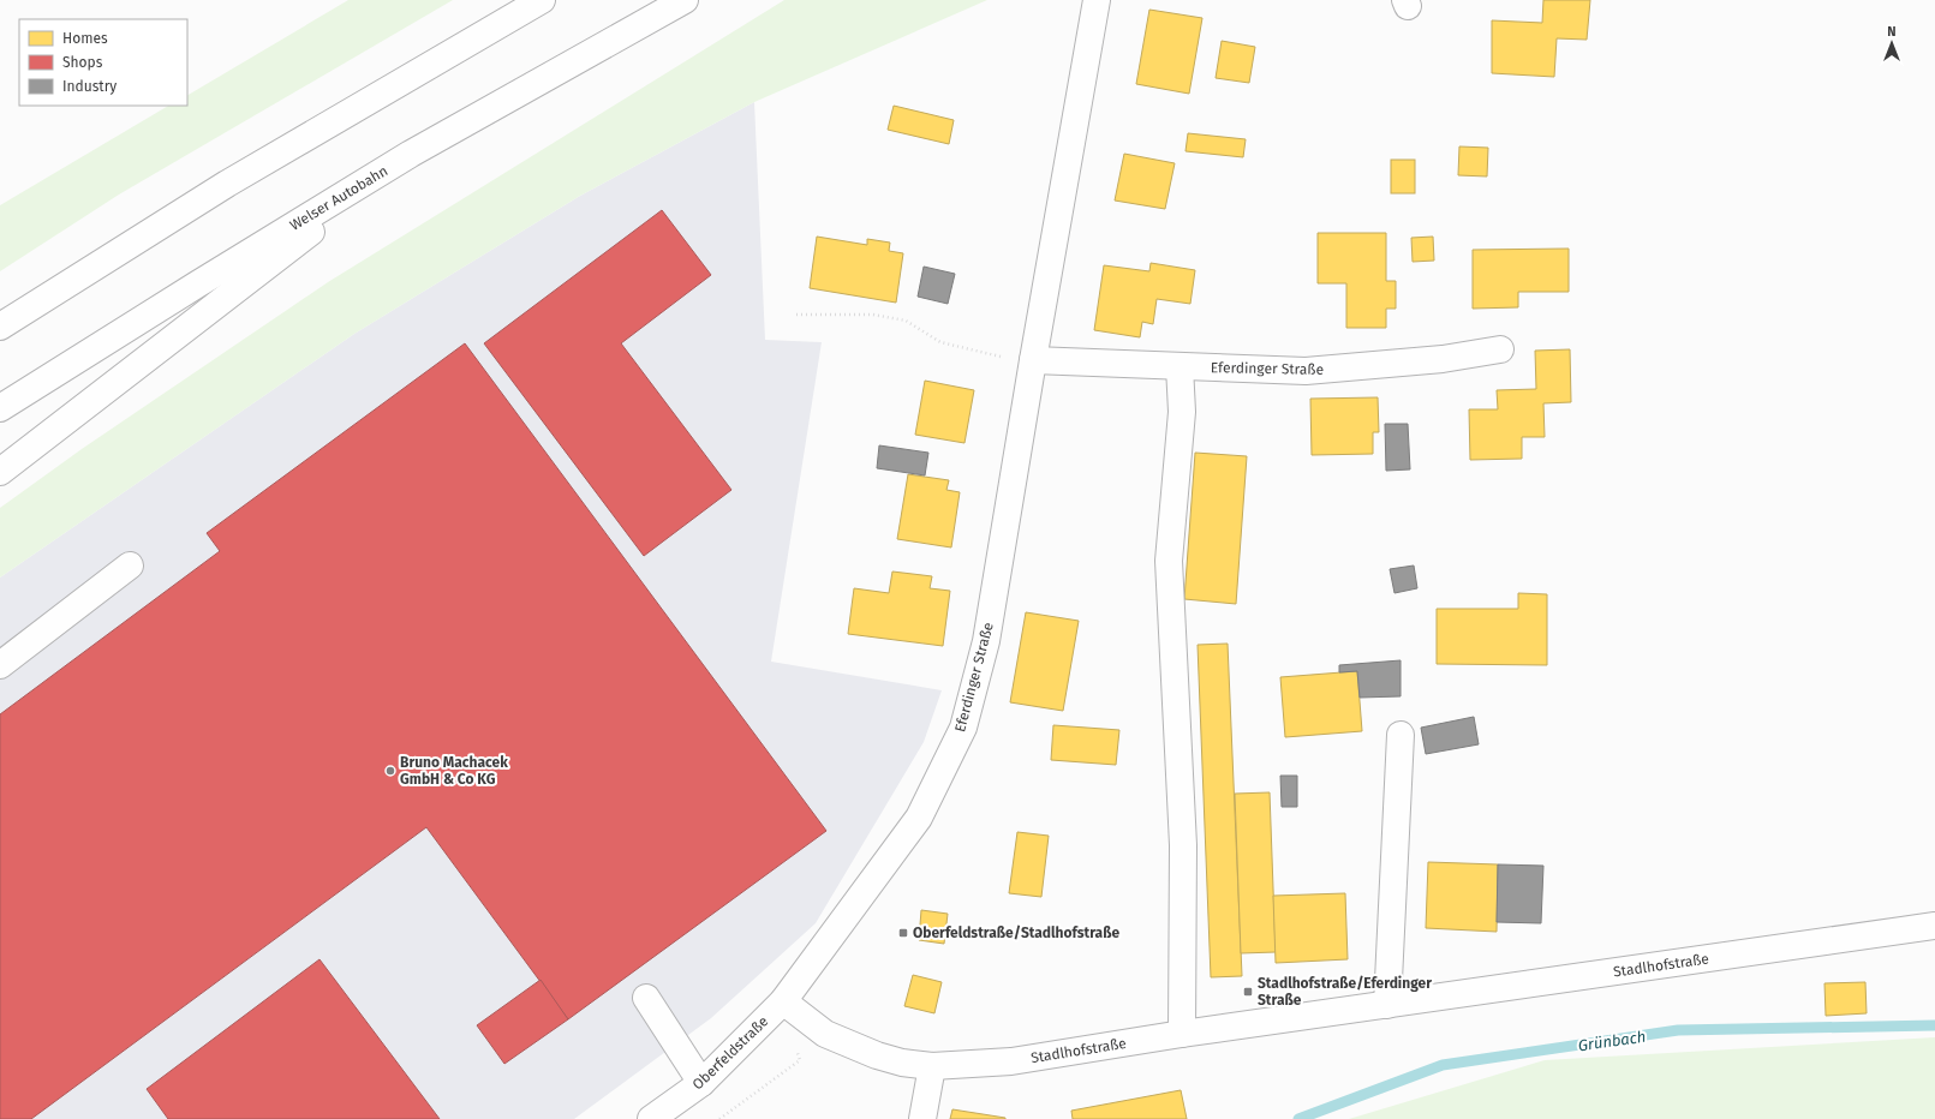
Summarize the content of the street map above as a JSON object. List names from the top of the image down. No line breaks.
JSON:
{"streets":{"main road":["Welser Autobahn","Eferdinger Straße","Stadlhofstraße","Oberfeldstraße"]},"crossings":[["Eferdinger Straße","Stadlhofstraße"],["Eferdinger Straße","Oberfeldstraße"],["Stadlhofstraße","Oberfeldstraße"]],"water":["Grünbach"],"places":{"other":["Bruno Machacek GmbH & Co KG"],"transit":["Oberfeldstraße/Stadlhofstraße","Stadlhofstraße/Eferdinger Straße"]},"legend":["Homes","Shops","Industry"],"north":"top"}
